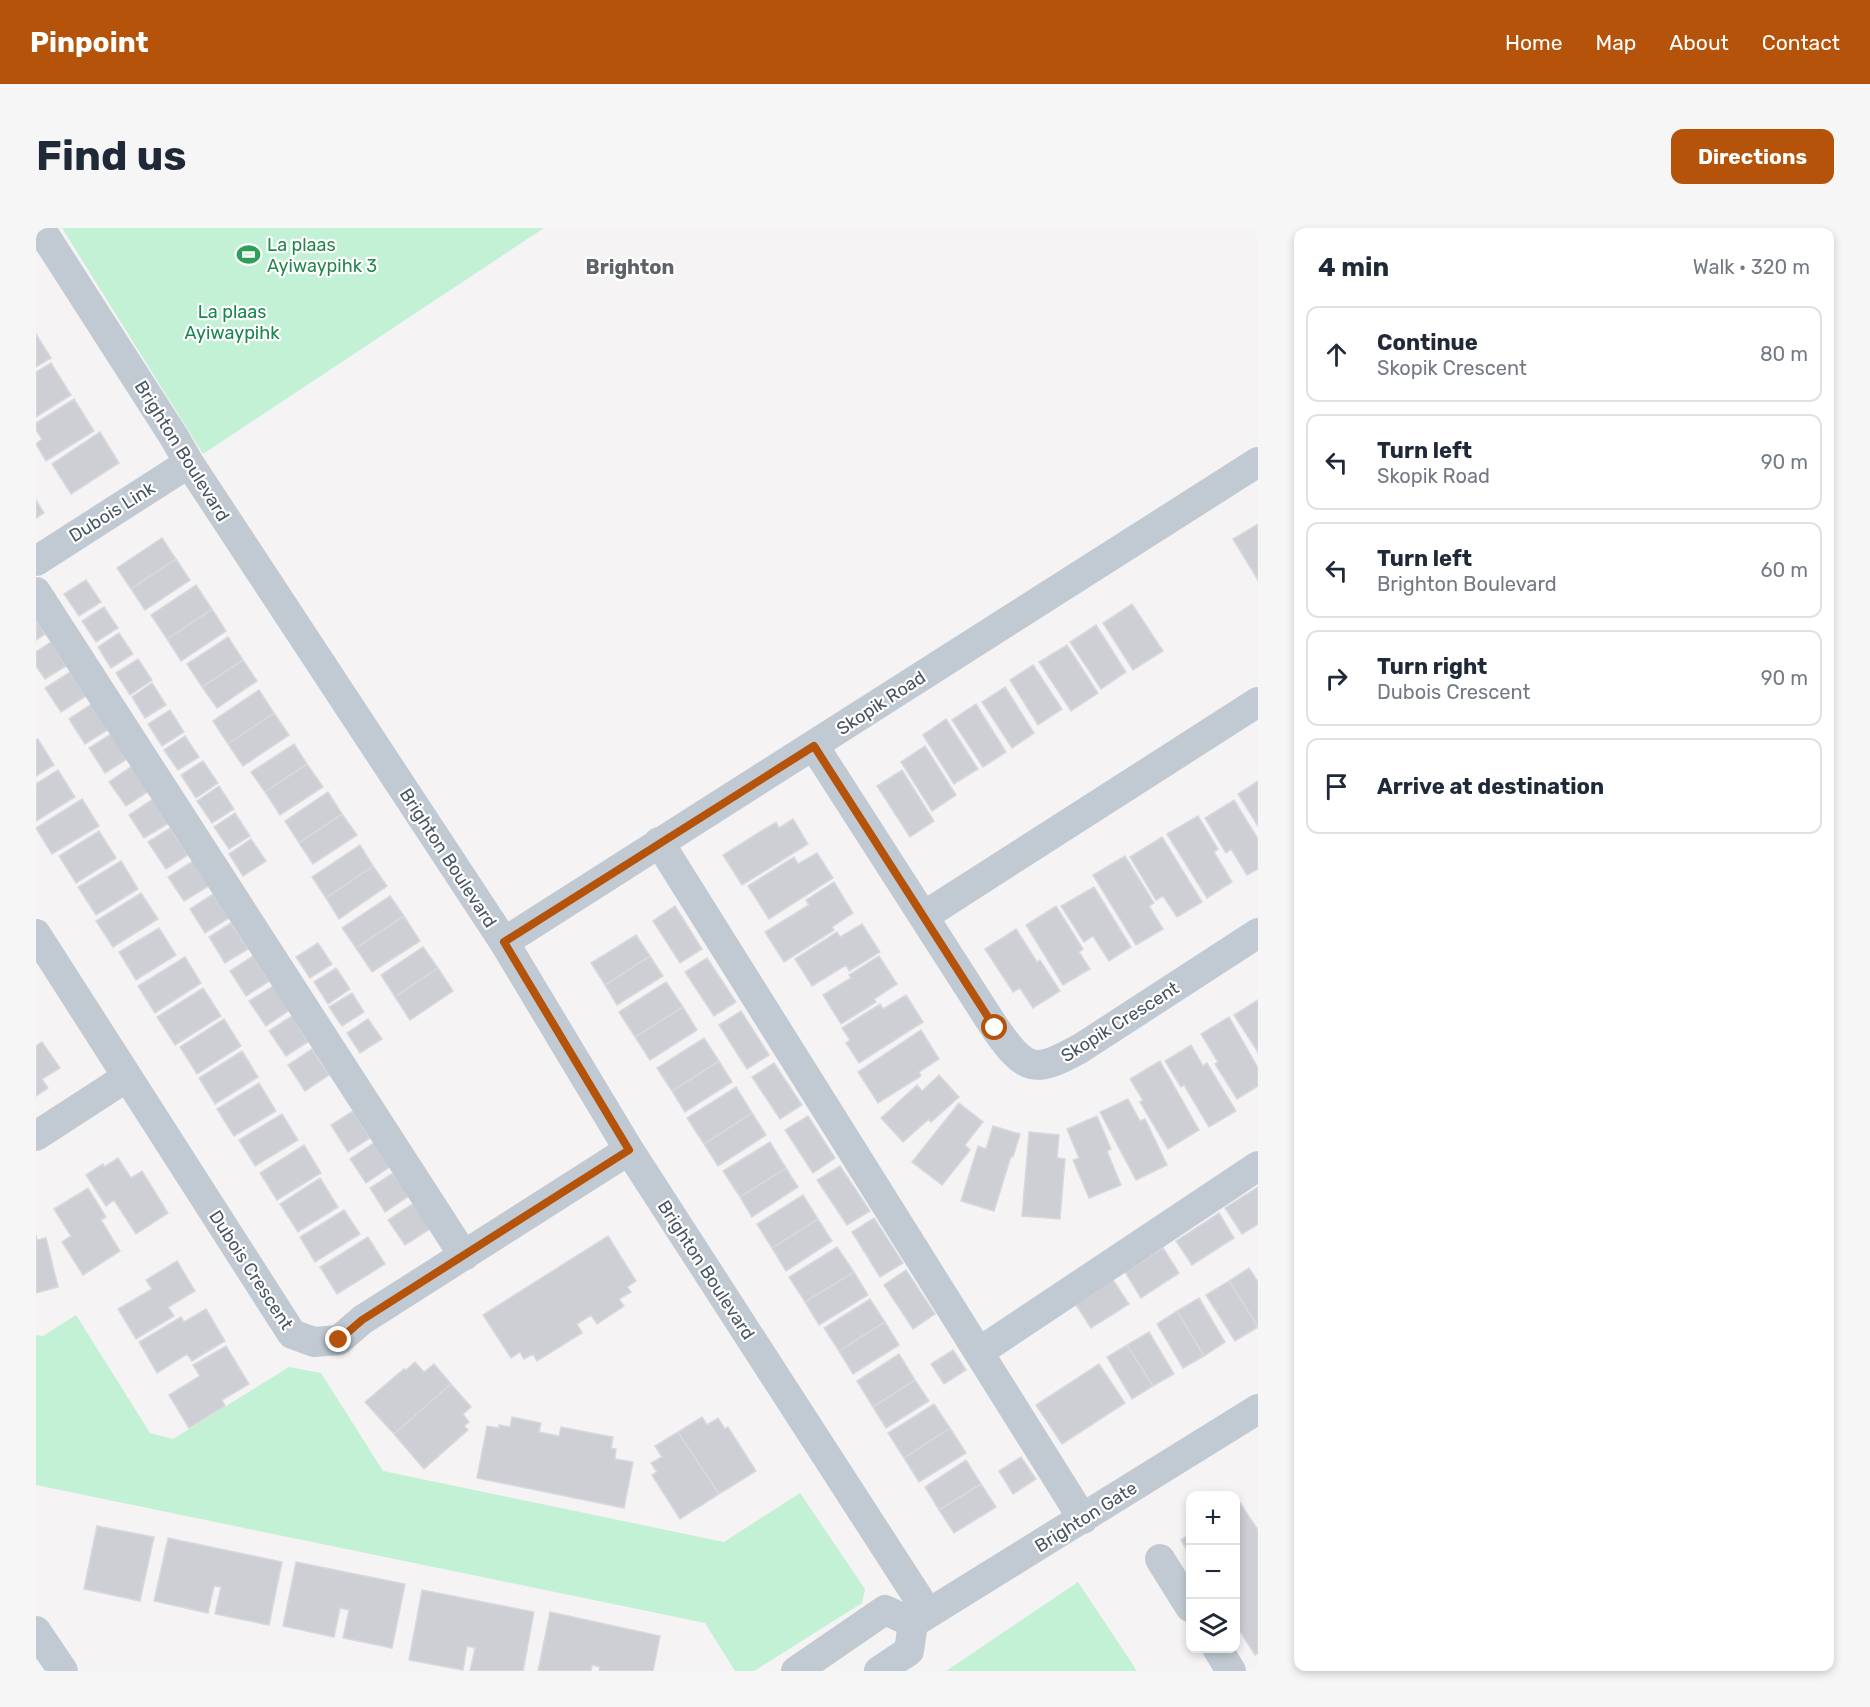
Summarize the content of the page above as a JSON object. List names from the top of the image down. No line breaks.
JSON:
{"streets":{"street":["Brighton Boulevard","Dubois Link","Skopik Road","Skopik Crescent","Dubois Crescent","Brighton Gate"]},"crossings":[["Brighton Boulevard","Dubois Link"],["Brighton Boulevard","Skopik Road"],["Brighton Boulevard","Dubois Crescent"],["Brighton Boulevard","Brighton Gate"],["Skopik Road","Skopik Crescent"]],"districts":["Brighton"],"parks":["La plaas Ayiwaypihk"],"places":{"sports":["La plaas Ayiwaypihk 3"]},"page":{"header":"Pinpoint","nav":["Home","Map","About","Contact"],"buttons":"Directions","title":"Find us","heading":["4 min","Walk · 320 m"],"list":[["Continue","Skopik Crescent","80 m"],["Turn left","Skopik Road","90 m"],["Turn left","Brighton Boulevard","60 m"],["Turn right","Dubois Crescent","90 m"],"Arrive at destination"],"map_buttons":["+","−"]}}
